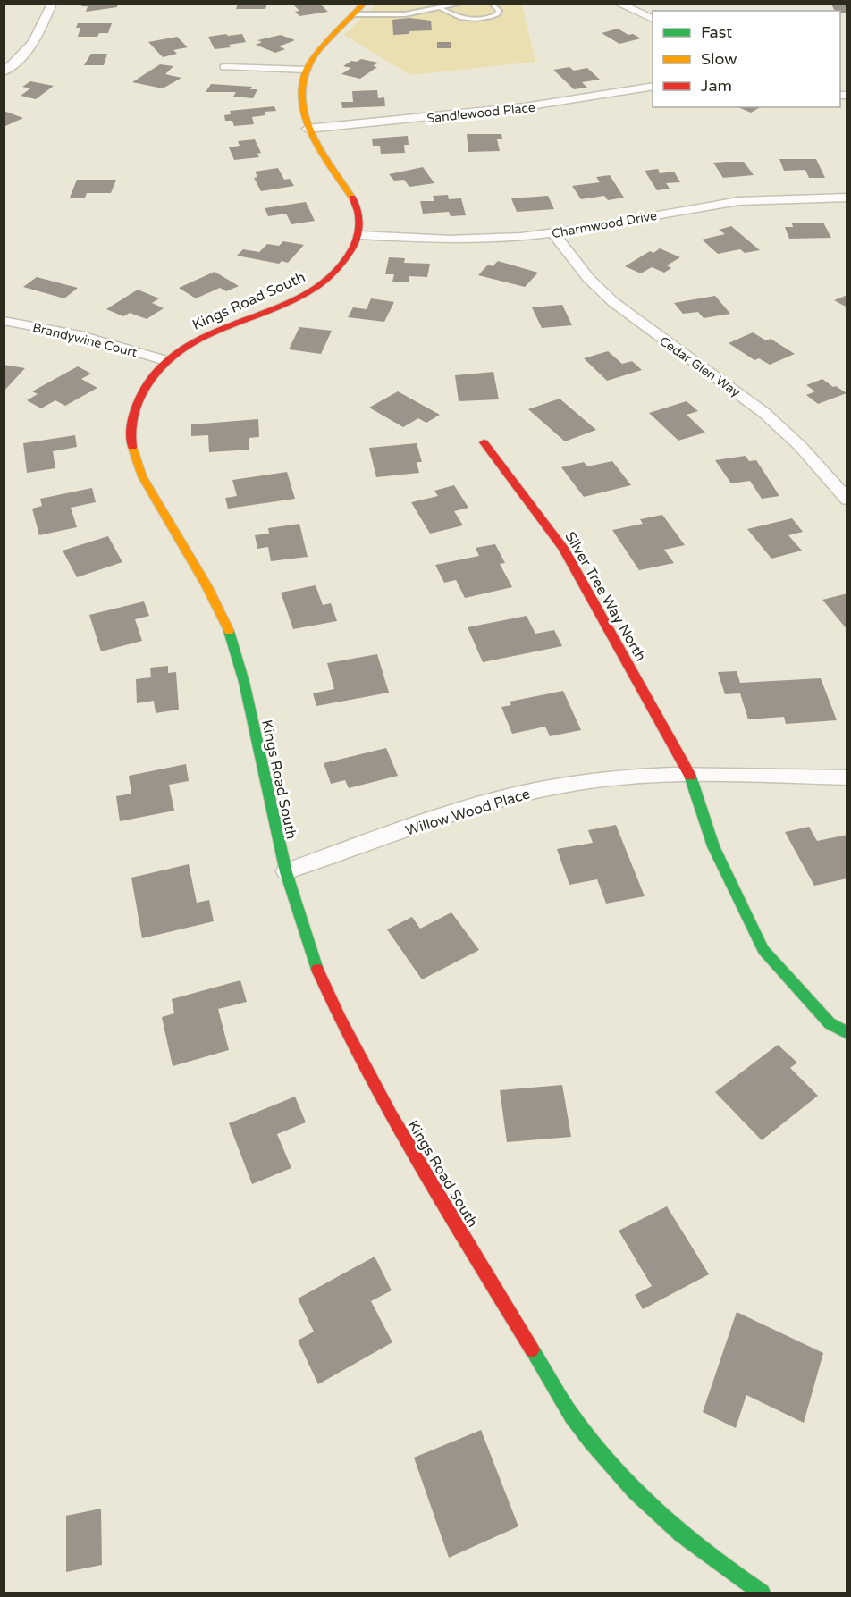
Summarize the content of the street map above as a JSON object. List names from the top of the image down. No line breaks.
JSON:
{"streets":{"street":["Sandlewood Place","Charmwood Drive","Kings Road South","Brandywine Court","Cedar Glen Way","Silver Tree Way North","Willow Wood Place"]},"crossings":[["Charmwood Drive","Kings Road South"],["Charmwood Drive","Cedar Glen Way"],["Kings Road South","Brandywine Court"],["Kings Road South","Willow Wood Place"],["Silver Tree Way North","Willow Wood Place"]],"legend":["Fast","Slow","Jam"]}
